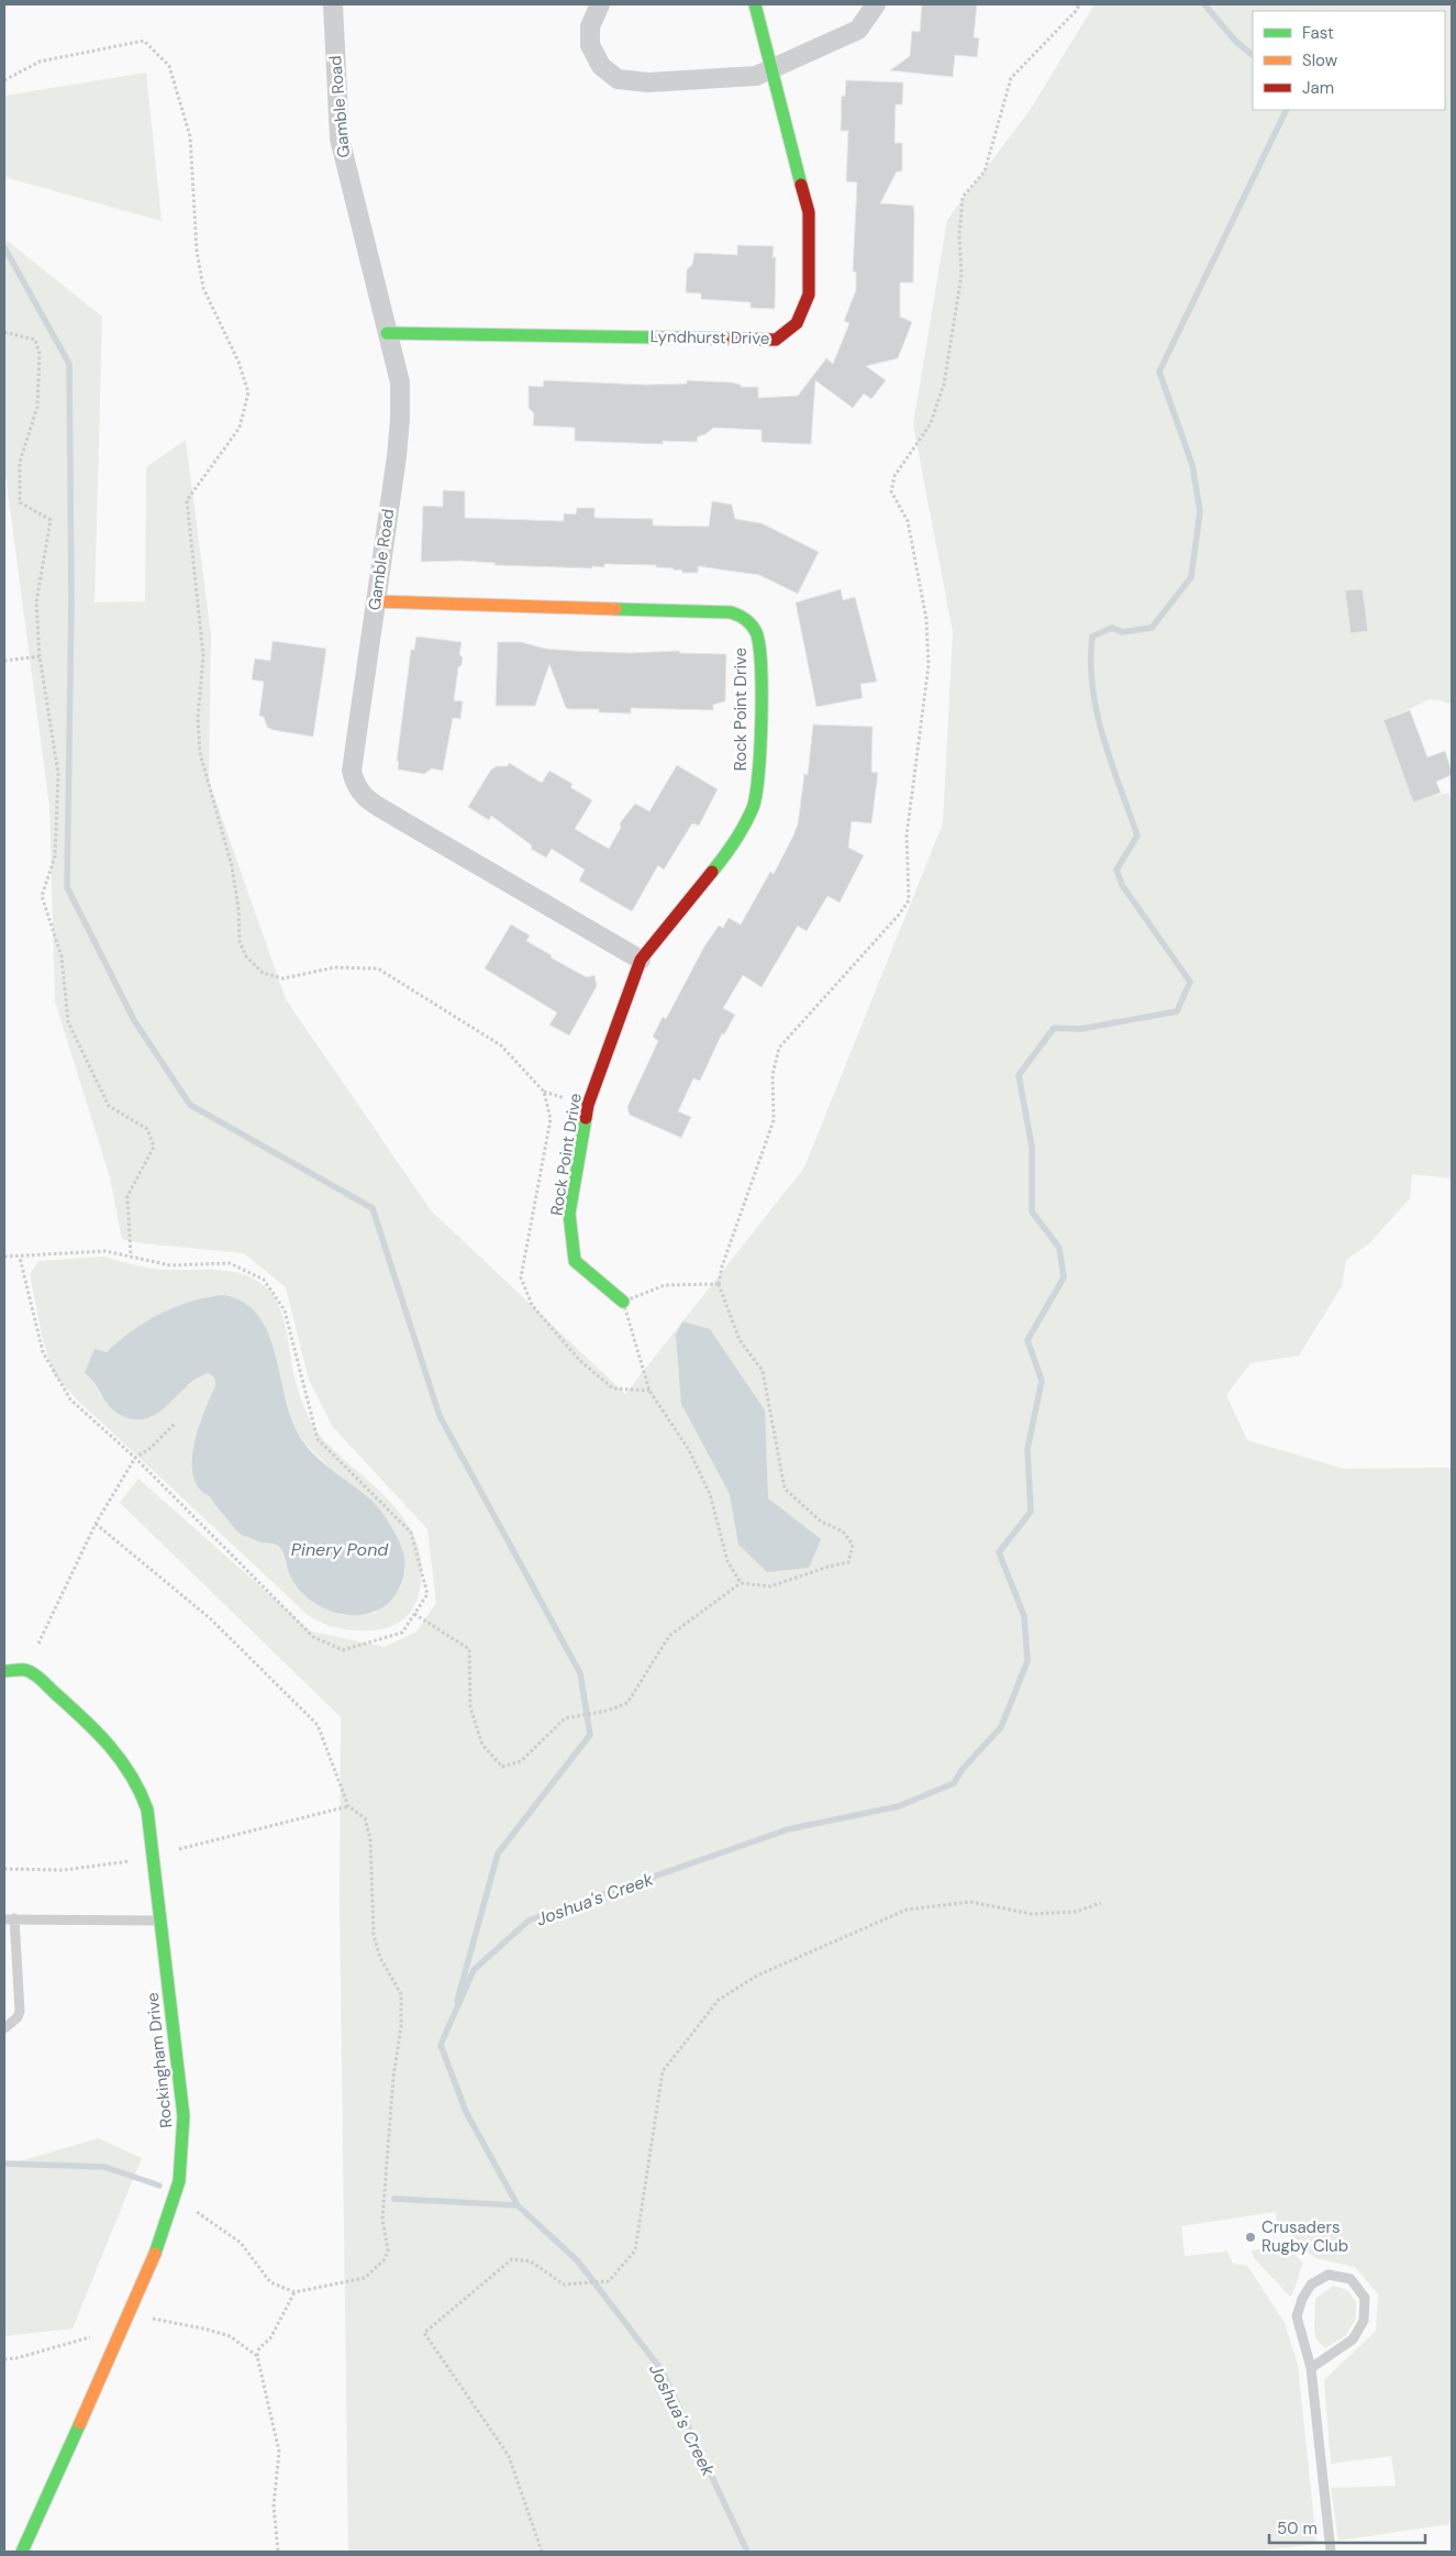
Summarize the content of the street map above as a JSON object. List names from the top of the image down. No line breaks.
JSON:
{"streets":{"street":["Gamble Road","Lyndhurst Drive","Rock Point Drive","Rockingham Drive"]},"crossings":[["Gamble Road","Lyndhurst Drive"],["Gamble Road","Rock Point Drive"]],"water":["Pinery Pond","Joshua's Creek"],"places":["Crusaders Rugby Club"],"legend":["Fast","Slow","Jam"],"scale_bar":"50 m"}
